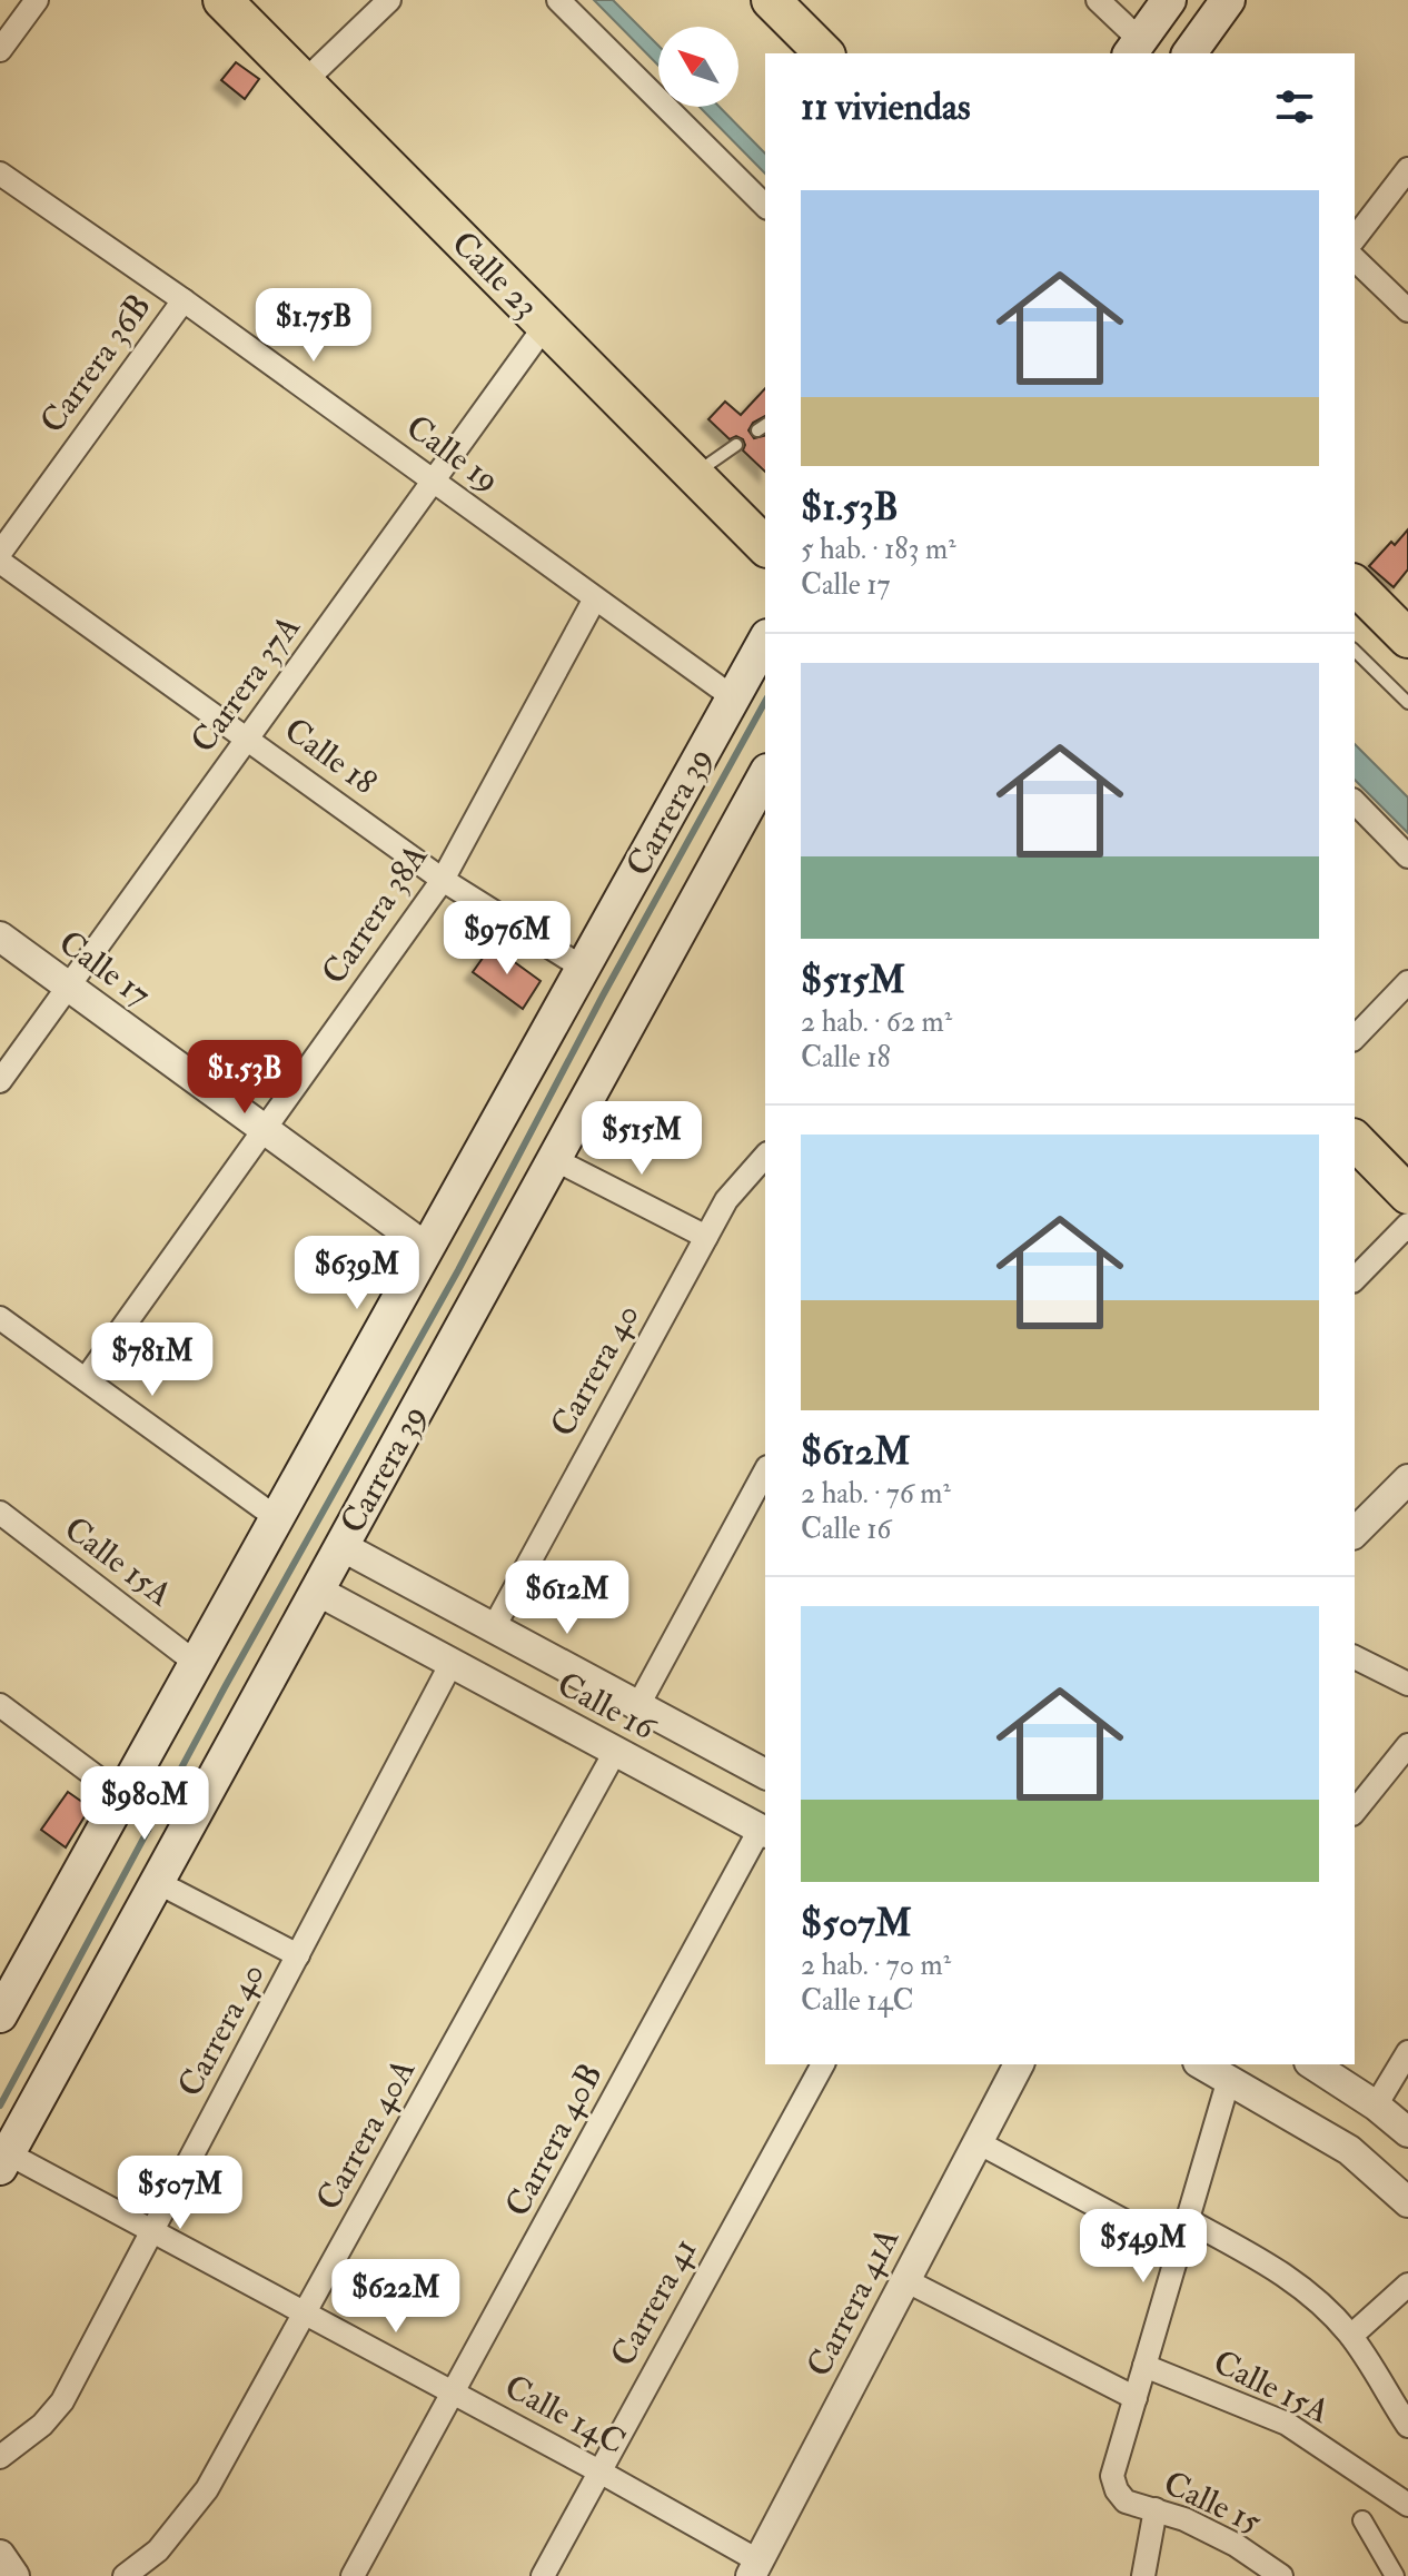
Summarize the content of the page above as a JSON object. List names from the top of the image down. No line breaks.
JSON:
{"streets":{"main road":["Calle 23","Carrera 39"],"street":["Carrera 36B","Calle 19","Carrera 37A","Calle 18","Carrera 38A","Calle 17","Carrera 40","Calle 15A","Calle 16","Carrera 40A","Carrera 40B","Carrera 41","Carrera 41A","Calle 14C","Calle 15"]},"crossings":[["Calle 23","Carrera 37A"],["Carrera 36B","Calle 19"],["Calle 19","Carrera 37A"],["Calle 19","Carrera 39"],["Calle 19","Carrera 38A"],["Carrera 37A","Calle 18"],["Carrera 37A","Calle 17"],["Calle 18","Carrera 39"],["Calle 18","Carrera 38A"],["Carrera 39","Calle 17"],["Carrera 39","Calle 15A"],["Carrera 39","Calle 16"],["Carrera 39","Calle 14C"],["Carrera 38A","Calle 17"],["Carrera 40","Calle 16"],["Carrera 40","Calle 14C"],["Calle 16","Carrera 40A"],["Calle 16","Carrera 40B"],["Carrera 40A","Calle 14C"],["Carrera 40B","Calle 14C"],["Carrera 41","Calle 14C"],["Carrera 41A","Calle 14C"]],"north":"top left","page":{"heading":"11 viviendas","list":[{"name":"$1.53B","note":"5 hab. · 183 m² · Calle 17"},{"name":"$515M","note":"2 hab. · 62 m² · Calle 18"},{"name":"$612M","note":"2 hab. · 76 m² · Calle 16"},{"name":"$507M","note":"2 hab. · 70 m² · Calle 14C"}],"price":["$1.75B","$976M","$1.53B","$515M","$639M","$781M","$612M","$980M","$507M","$549M","$622M"]}}
